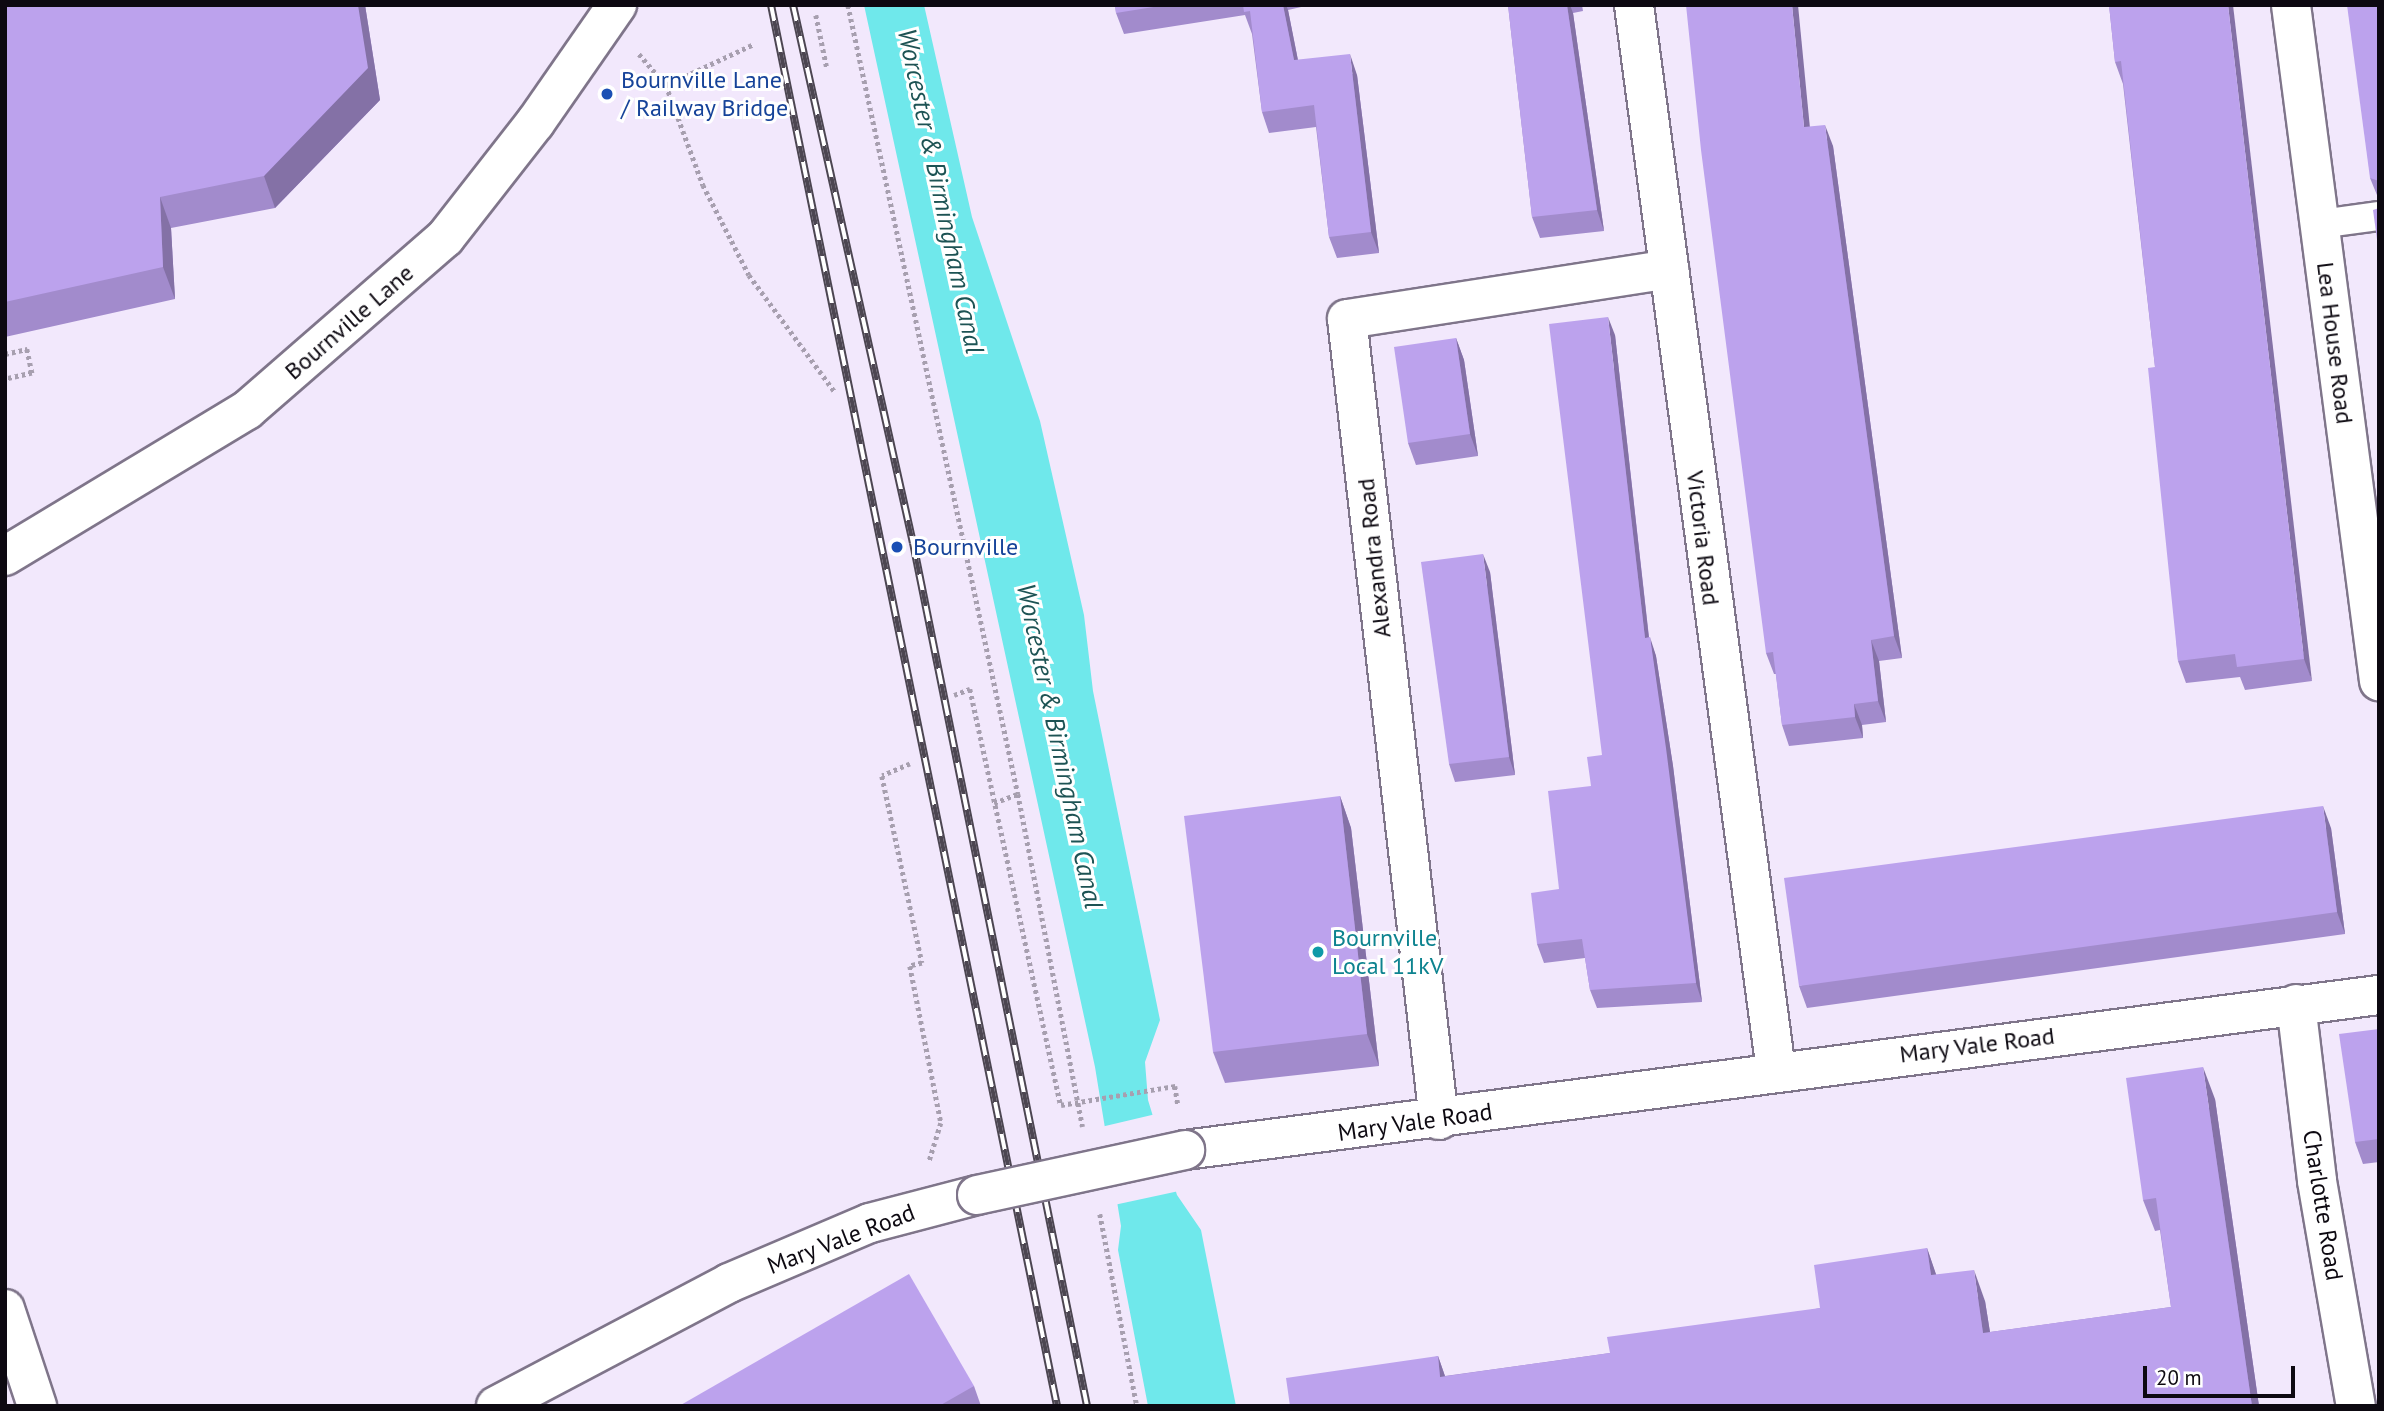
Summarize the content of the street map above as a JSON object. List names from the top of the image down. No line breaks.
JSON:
{"streets":{"street":["Bournville Lane","Lea House Road","Victoria Road","Alexandra Road","Mary Vale Road","Charlotte Road"]},"crossings":[["Victoria Road","Alexandra Road"],["Victoria Road","Mary Vale Road"],["Alexandra Road","Mary Vale Road"],["Mary Vale Road","Charlotte Road"]],"water":["Worcester & Birmingham Canal"],"places":["Bournville Lane / Railway Bridge","Bournville","Bournville Local 11kV"],"scale_bar":"20 m"}
